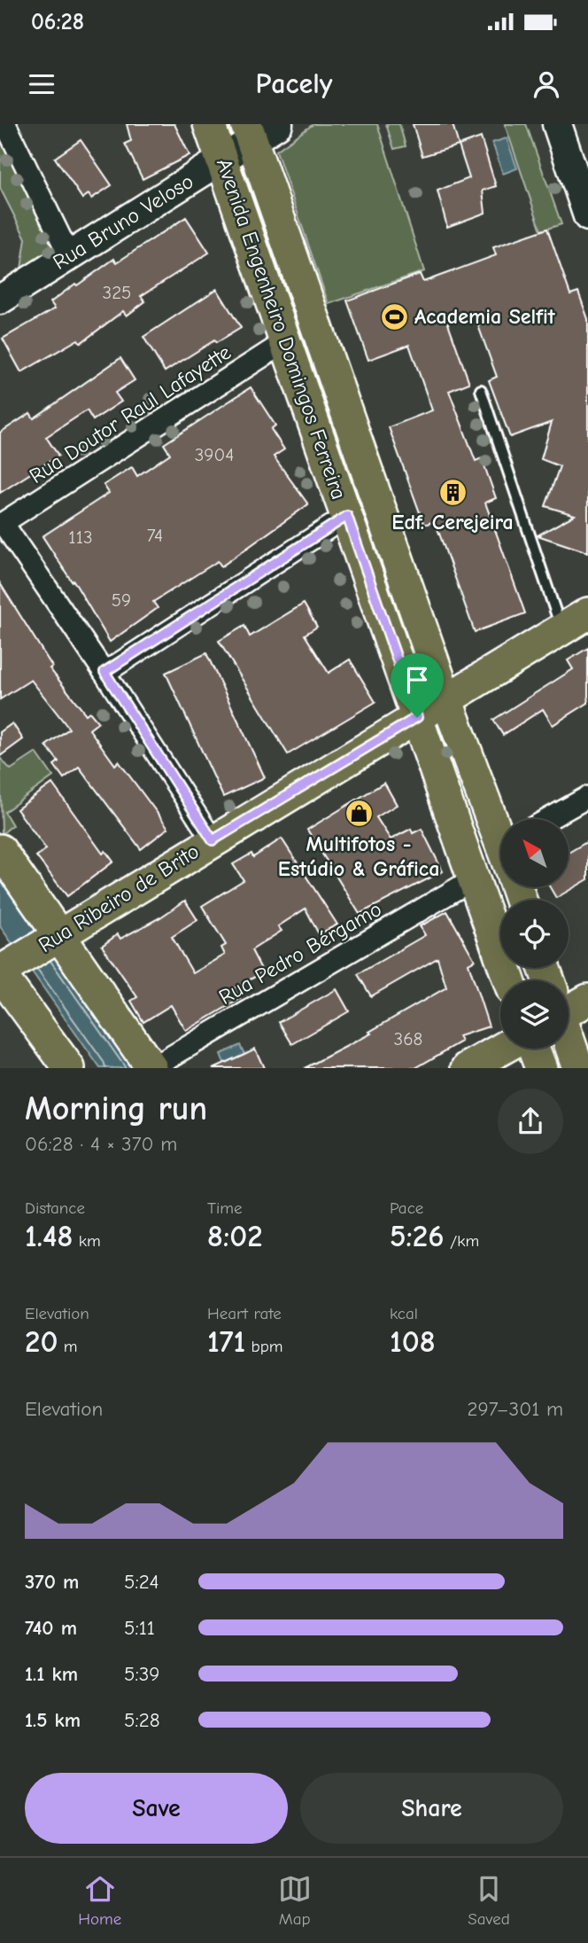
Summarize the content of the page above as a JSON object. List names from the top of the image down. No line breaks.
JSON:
{"streets":{"main road":["Avenida Engenheiro Domingos Ferreira","Rua Ribeiro de Brito"],"street":["Rua Bruno Veloso","Rua Doutor Raul Lafayette","Rua Pedro Bérgamo"]},"crossings":[["Rua Bruno Veloso","Avenida Engenheiro Domingos Ferreira"],["Avenida Engenheiro Domingos Ferreira","Rua Doutor Raul Lafayette"],["Avenida Engenheiro Domingos Ferreira","Rua Ribeiro de Brito"],["Avenida Engenheiro Domingos Ferreira","Rua Pedro Bérgamo"]],"places":{"sports":["Academia Selfit"],"building":["Edf. Cerejeira"],"shop":["Multifotos - Estúdio & Gráfica"]},"house_numbers":["325","3904","74","113","59","368"],"north":"top left","page":{"status":"06:28","header":"Pacely","heading":["Morning run","06:28 · 4 × 370 m"],"stats":[["Distance","1.48 km"],["Time","8:02"],["Pace","5:26 /km"],["Elevation","20 m"],["Heart rate","171 bpm"],["kcal","108"]],"chart":["Elevation","297–301 m"],"list":[{"name":"370 m","note":"5:24"},{"name":"740 m","note":"5:11"},{"name":"1.1 km","note":"5:39"},{"name":"1.5 km","note":"5:28"}],"buttons":["Save","Share"],"tabs":["Home","Map","Saved"]}}
